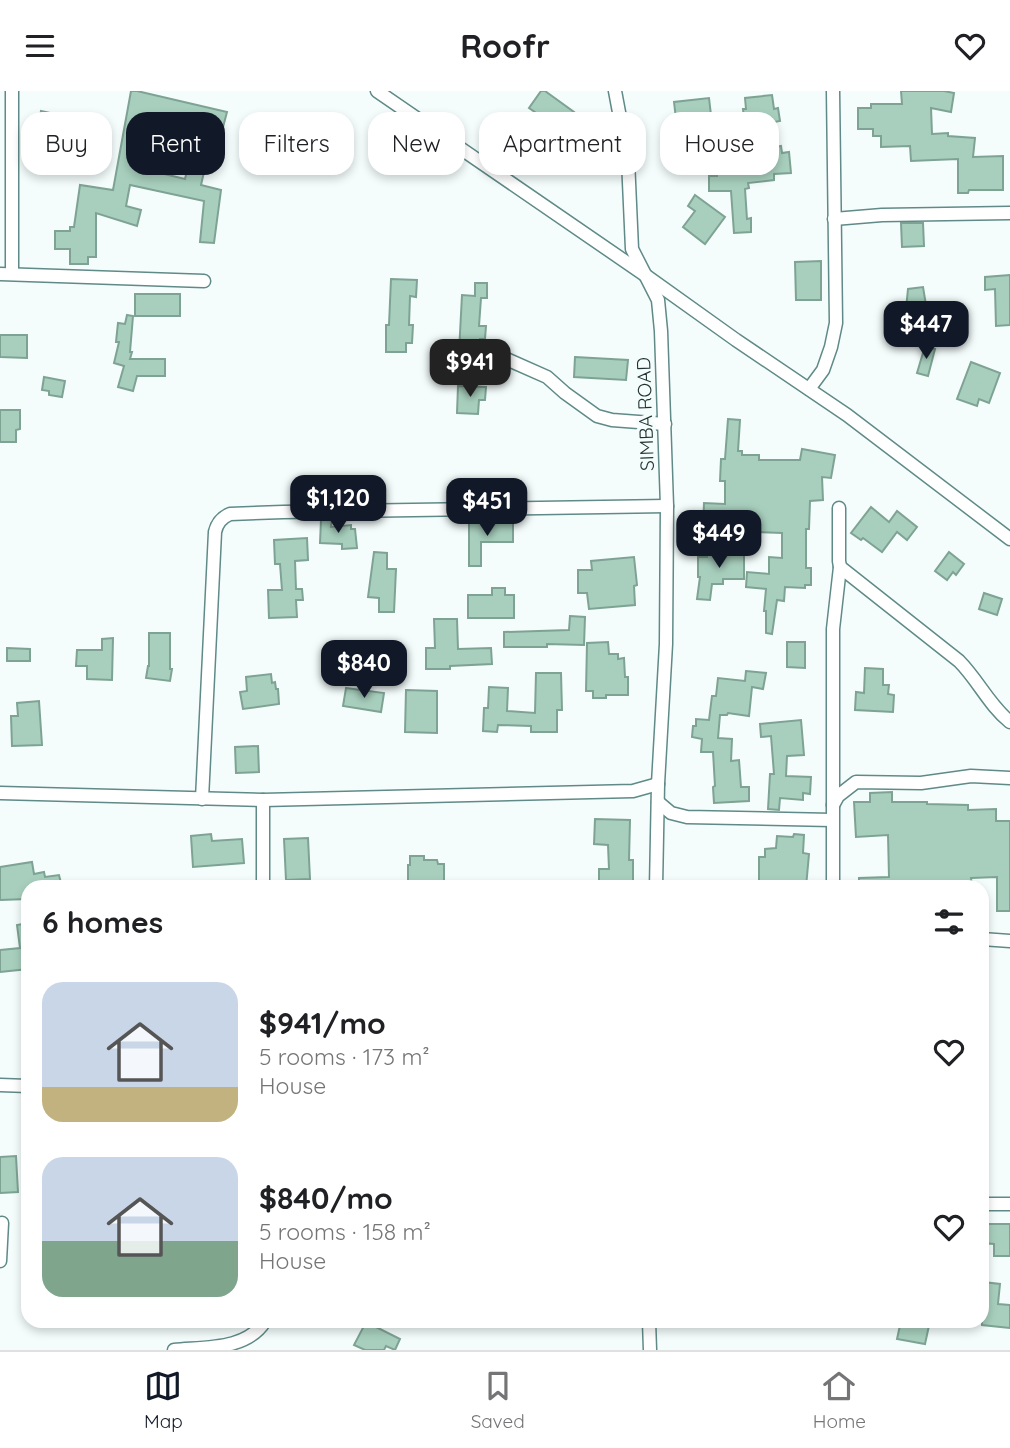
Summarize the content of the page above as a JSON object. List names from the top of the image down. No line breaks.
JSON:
{"streets":{"street":["SIMBA ROAD"]},"page":{"header":"Roofr","chip":["Buy","Rent","Filters","New","Apartment","House"],"price":["$447","$941","$1,120","$451","$449","$840"],"heading":"6 homes","list":[{"name":"$941/mo","note":"5 rooms · 173 m² · House"},{"name":"$840/mo","note":"5 rooms · 158 m² · House"}],"tabs":["Map","Saved","Home"]}}
